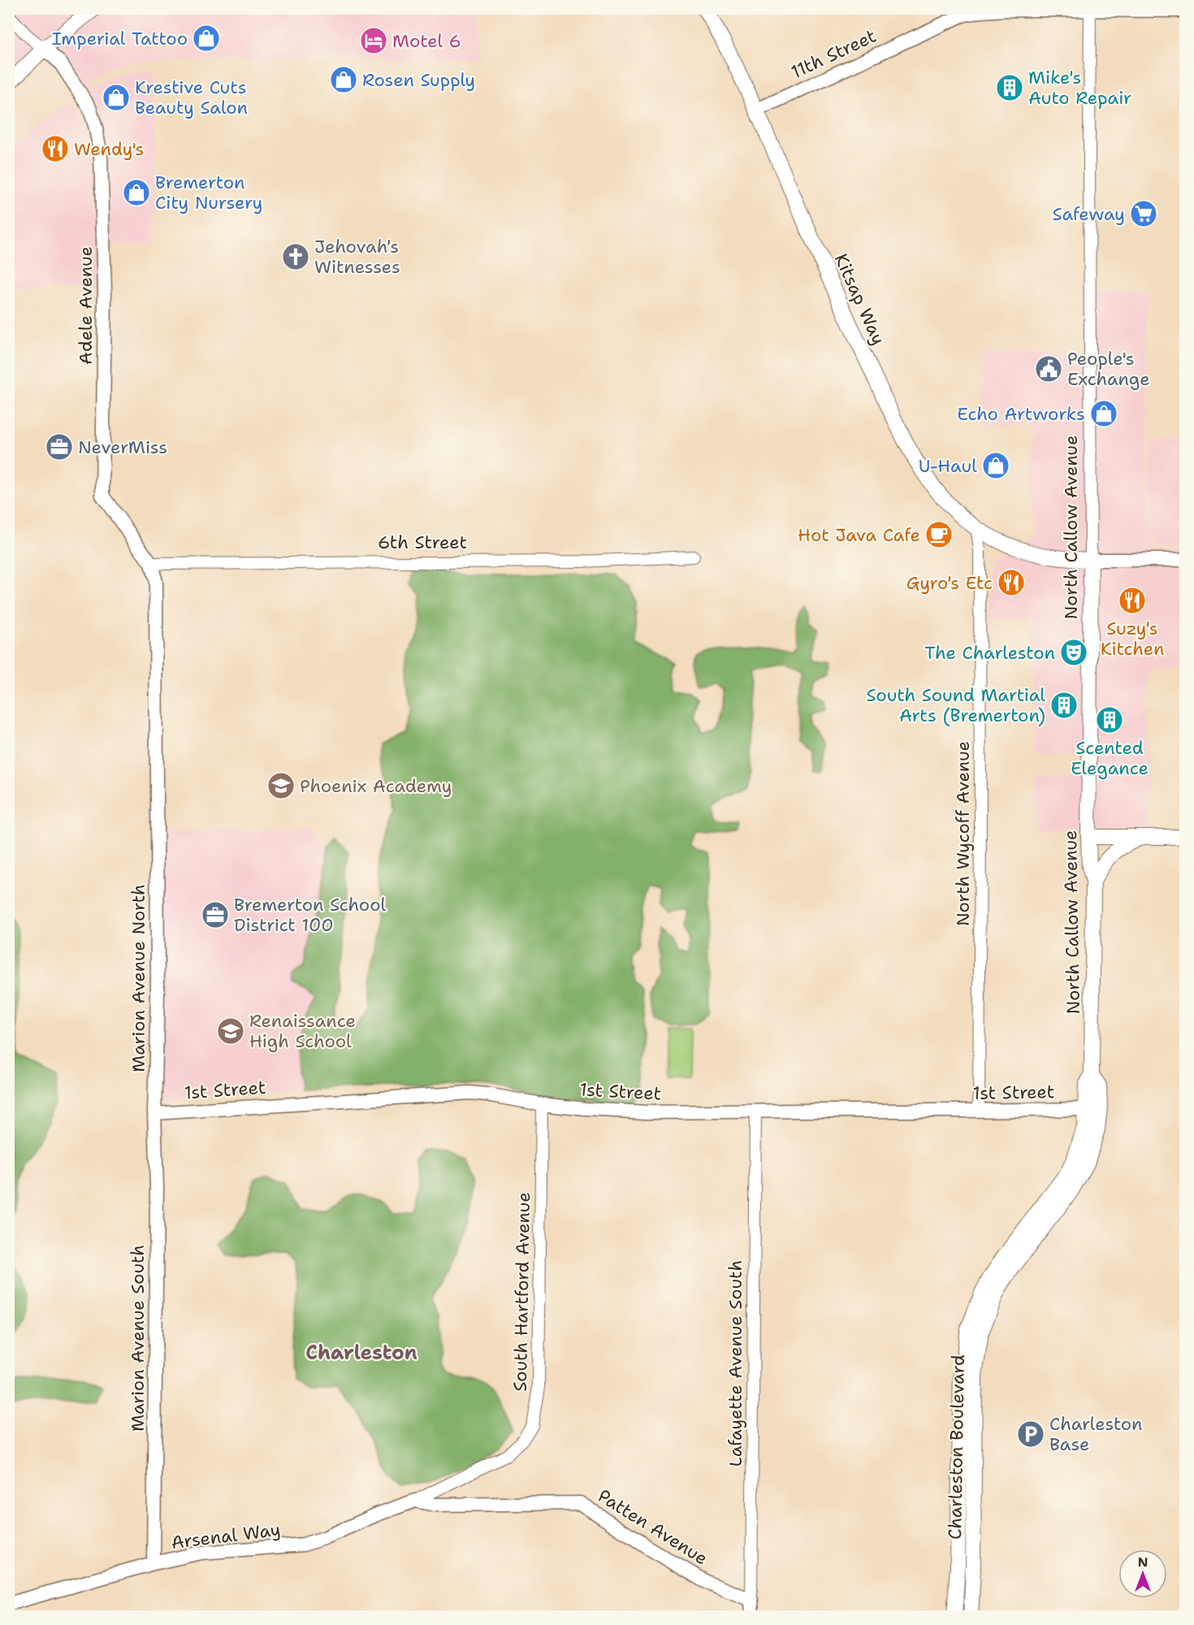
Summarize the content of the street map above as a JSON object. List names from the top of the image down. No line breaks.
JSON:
{"streets":{"main road":["11th Street","Kitsap Way","Adele Avenue","North Callow Avenue","Marion Avenue North","1st Street","Marion Avenue South","Lafayette Avenue South","Charleston Boulevard","Patten Avenue","Arsenal Way"],"street":["6th Street","North Wycoff Avenue","South Hartford Avenue"]},"crossings":[["11th Street","Kitsap Way"],["11th Street","North Callow Avenue"],["Kitsap Way","North Callow Avenue"],["Kitsap Way","North Wycoff Avenue"],["Adele Avenue","6th Street"],["Adele Avenue","Marion Avenue North"],["North Callow Avenue","1st Street"],["North Callow Avenue","Charleston Boulevard"],["6th Street","Marion Avenue North"],["North Wycoff Avenue","1st Street"],["Marion Avenue North","1st Street"],["Marion Avenue North","Marion Avenue South"],["1st Street","South Hartford Avenue"],["1st Street","Marion Avenue South"],["1st Street","Lafayette Avenue South"],["1st Street","Charleston Boulevard"],["South Hartford Avenue","Patten Avenue"],["South Hartford Avenue","Arsenal Way"],["Marion Avenue South","Arsenal Way"],["Lafayette Avenue South","Patten Avenue"],["Patten Avenue","Arsenal Way"]],"districts":["Charleston"],"places":{"shop":["Imperial Tattoo","Rosen Supply","Krestive Cuts Beauty Salon","Bremerton City Nursery","Echo Artworks","U-Haul"],"hotel":["Motel 6"],"building":["Mike's Auto Repair","South Sound Martial Arts (Bremerton)","Scented Elegance"],"restaurant":["Wendy's","Gyro's Etc","Suzy's Kitchen"],"supermarket":["Safeway"],"church":["Jehovah's Witnesses"],"public building":["People's Exchange"],"office":["NeverMiss","Bremerton School District 100"],"cafe":["Hot Java Cafe"],"theatre":["The Charleston"],"school or university":["Phoenix Academy","Renaissance High School"],"parking":["Charleston Base"]},"north":"top"}
